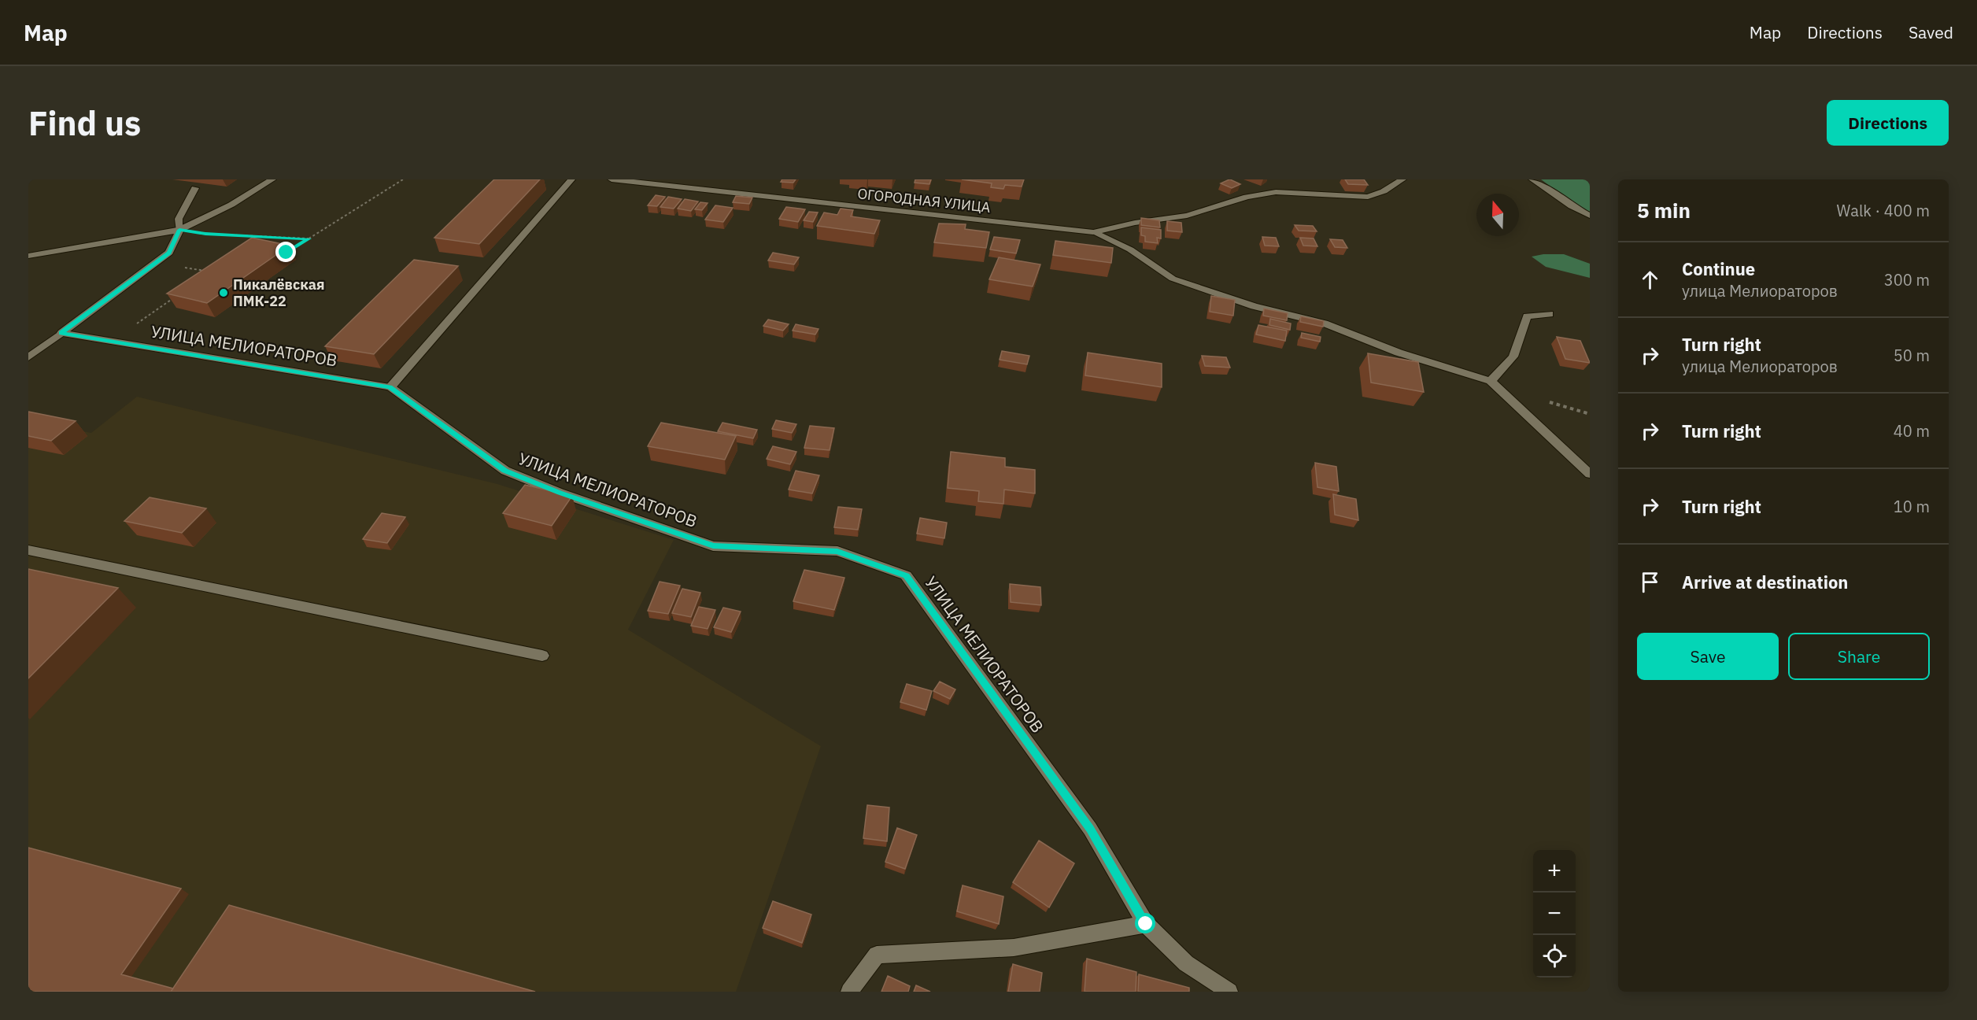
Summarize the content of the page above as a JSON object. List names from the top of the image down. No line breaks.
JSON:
{"streets":{"street":["ОГОРОДНАЯ УЛИЦА","УЛИЦА МЕЛИОРАТОРОВ"]},"places":["Пикалёвская ПМК-22"],"north":"top","page":{"header":"Map","nav":["Map","Directions","Saved"],"buttons":["Directions",["Save","Share"]],"title":"Find us","heading":["5 min","Walk · 400 m"],"list":[["Continue","улица Мелиораторов","300 m"],["Turn right","улица Мелиораторов","50 m"],["Turn right","40 m"],["Turn right","10 m"],"Arrive at destination"],"map_buttons":["+","−"]}}
